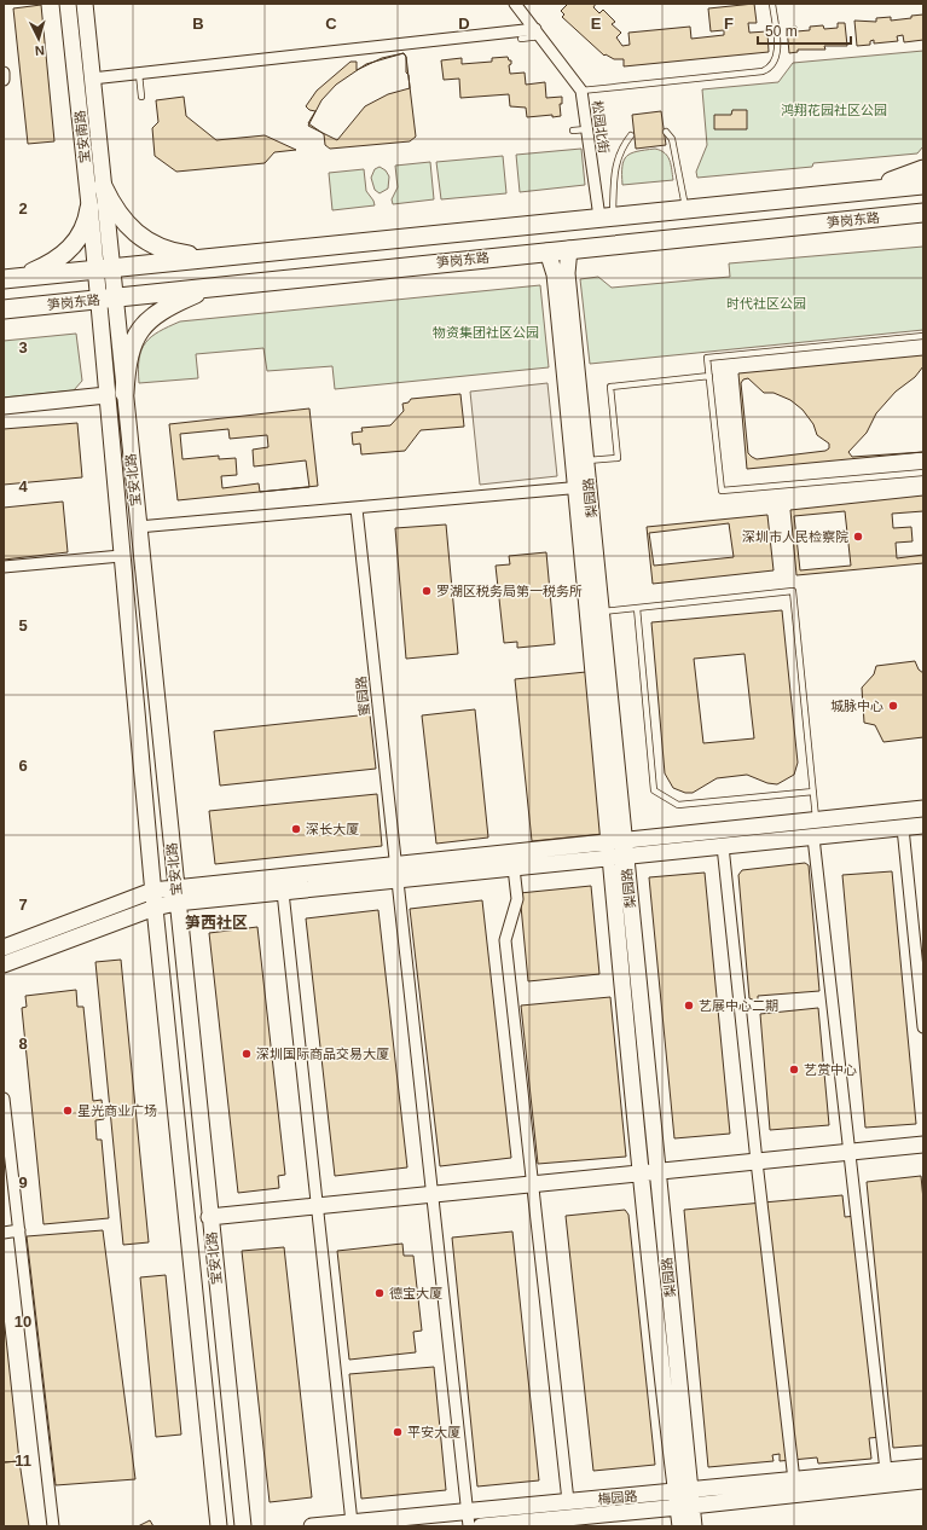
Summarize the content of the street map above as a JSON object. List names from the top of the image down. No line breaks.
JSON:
{"streets":{"main road":["笋岗东路"],"street":["松园北街","宝安南路","宝安北路","梨园路","蜜园路","梅园路"]},"crossings":[["松园北街","笋岗东路"],["宝安南路","笋岗东路"],["宝安南路","宝安北路"],["笋岗东路","宝安北路"],["笋岗东路","梨园路"],["梨园路","梅园路"],["蜜园路","梅园路"]],"districts":["笋西社区"],"parks":["鸿翔花园社区公园","时代社区公园","物资集团社区公园"],"places":["深圳市人民检察院","罗湖区税务局第一税务所","城脉中心","深长大厦","艺展中心二期","深圳国际商品交易大厦","艺赏中心","星光商业广场","德宝大厦","平安大厦"],"scale_bar":"50 m","north":"bottom","grid":{"columns":["B","C","D","E","F"],"rows":["2","3","4","5","6","7","8","9","10","11"]}}
